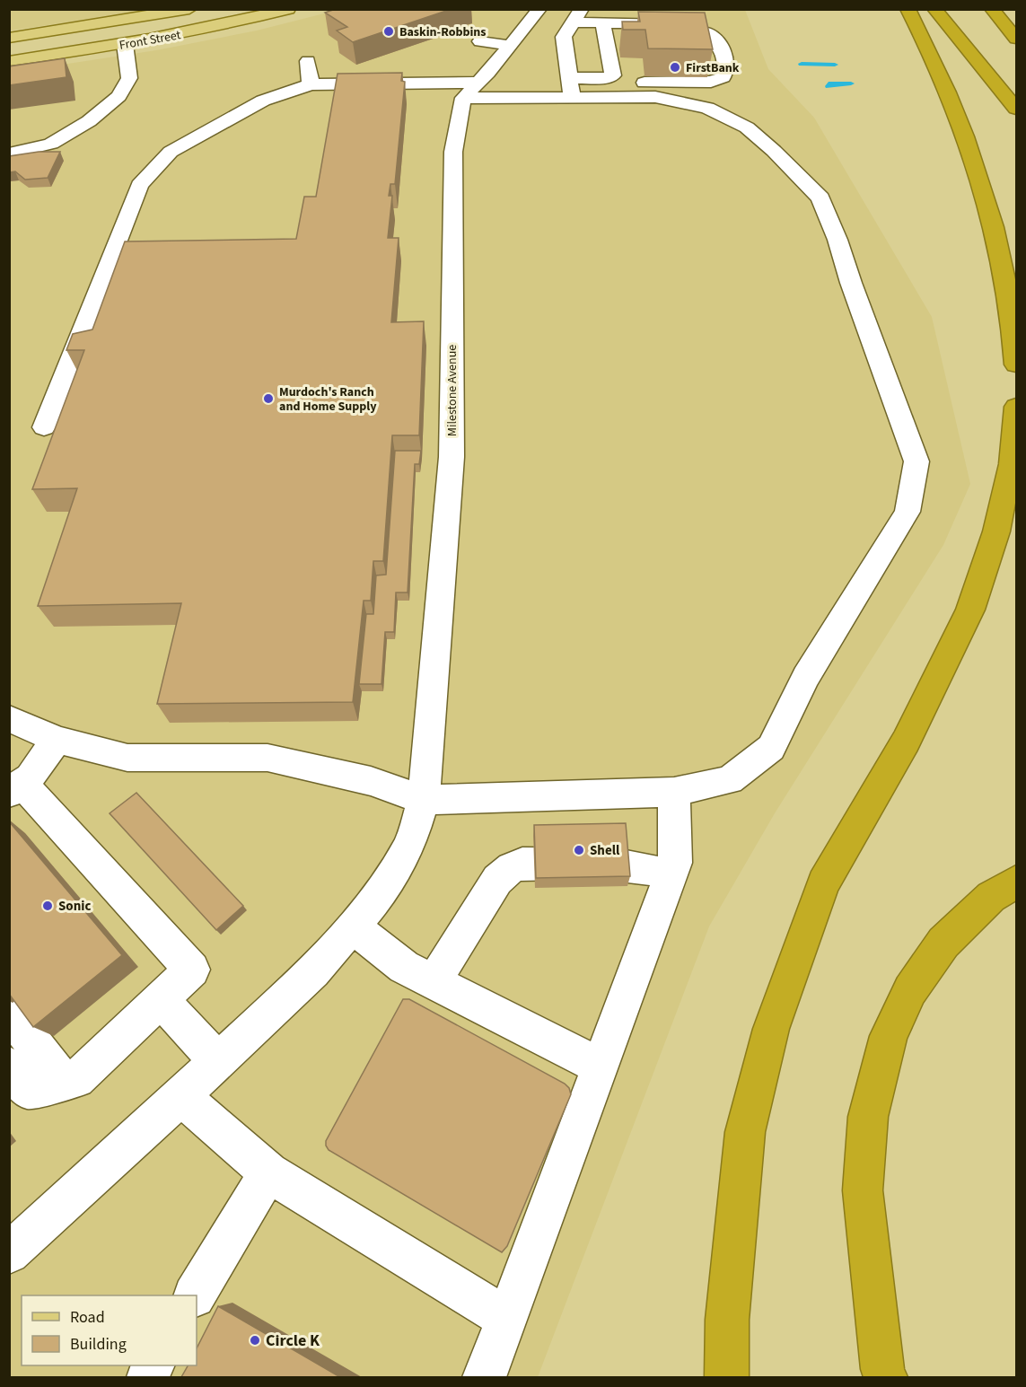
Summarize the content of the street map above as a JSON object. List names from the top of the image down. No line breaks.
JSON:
{"streets":{"main road":["Front Street"],"street":["Milestone Avenue"]},"places":["Baskin-Robbins","FirstBank","Murdoch's Ranch and Home Supply","Shell","Sonic","Circle K"],"legend":["Road","Building"]}
